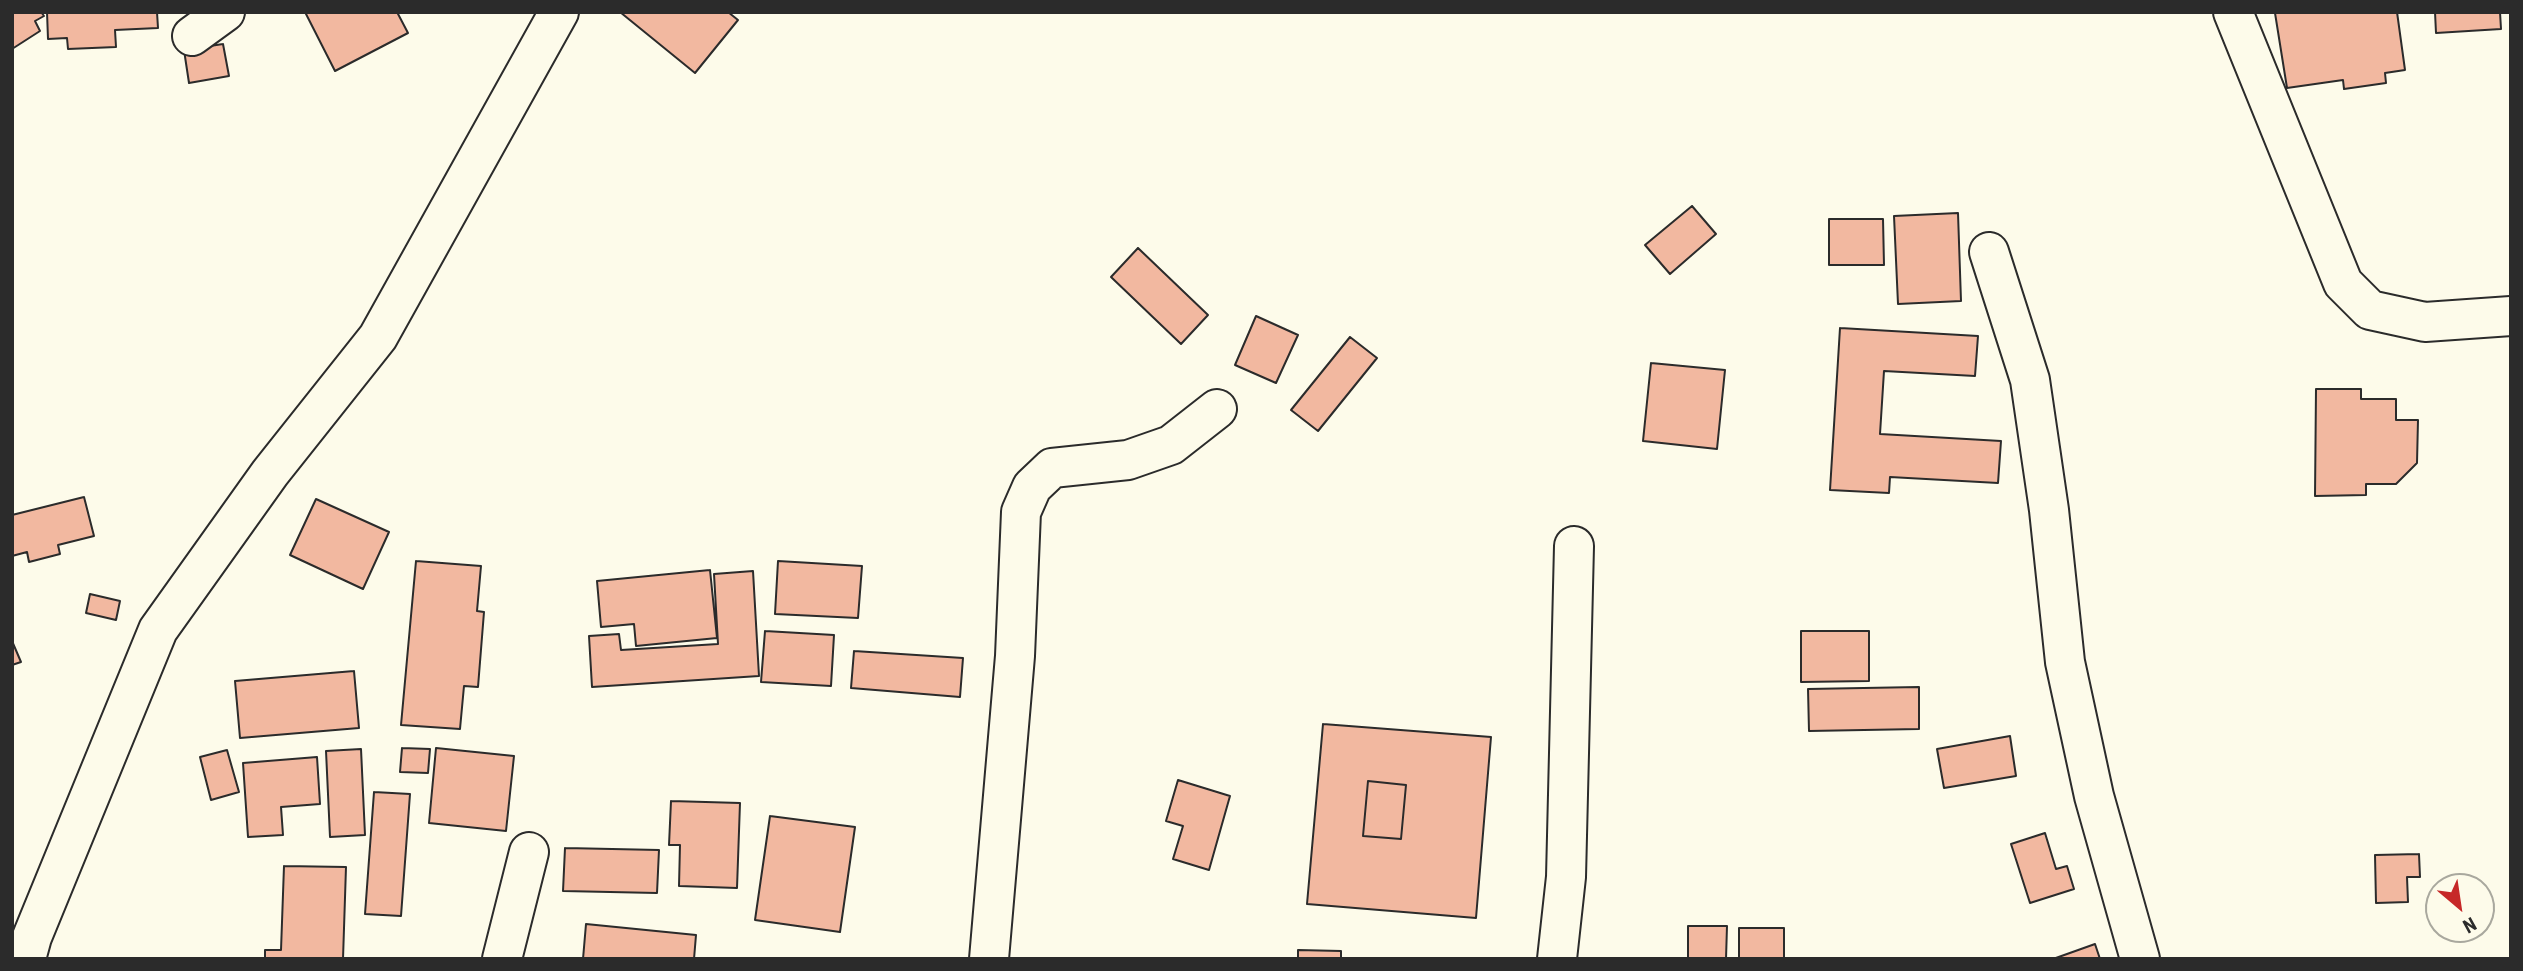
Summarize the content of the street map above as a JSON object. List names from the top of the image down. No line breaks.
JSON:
{"north":"bottom right"}
